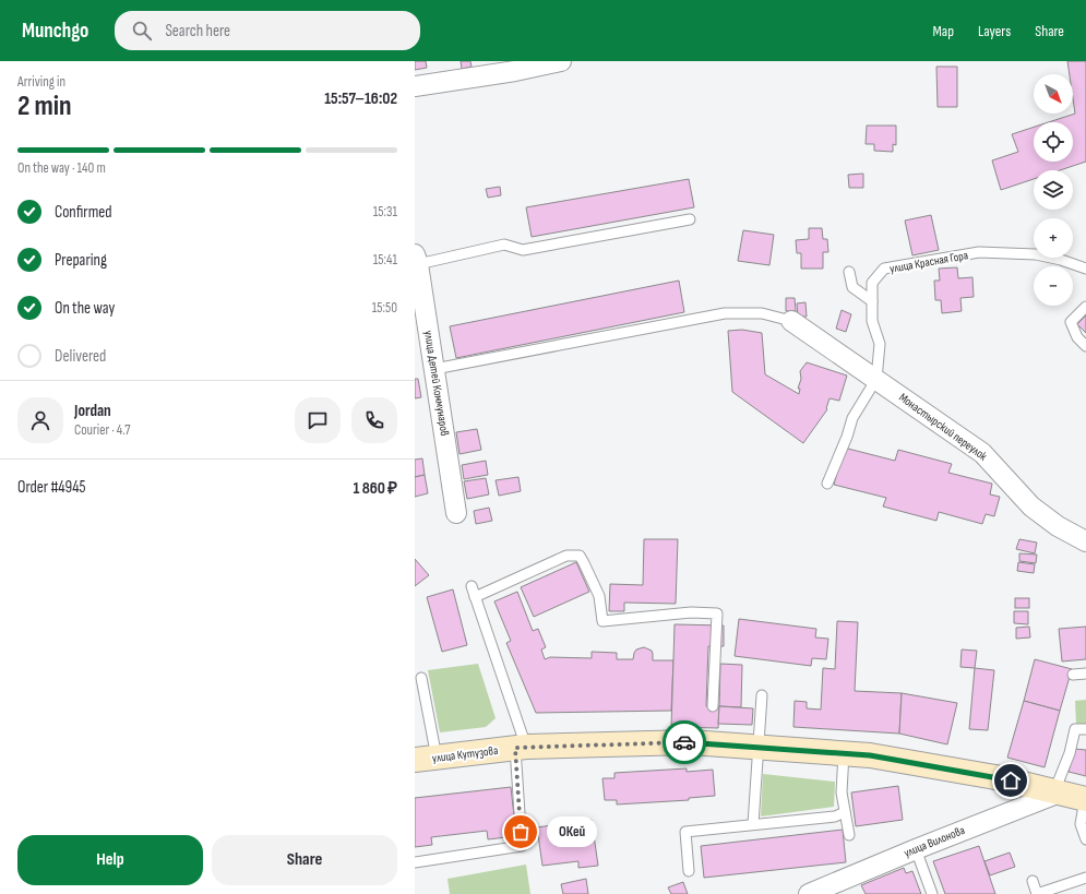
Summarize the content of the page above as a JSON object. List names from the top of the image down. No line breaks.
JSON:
{"streets":{"main road":["улица Кутузова"],"street":["улица Детей Коммунаров","Монастырский переулок","улица Вилонова"],"lane":["улица Красная Гора"]},"crossings":[["улица Красная Гора","Монастырский переулок"],["улица Кутузова","улица Вилонова"]],"places":["ОКей"],"north":"bottom right","page":{"header":"Munchgo","search":"Search here","nav":["Map","Layers","Share"],"heading":["2 min","Arriving in","15:57–16:02"],"panel":["Jordan","Courier · 4.7","Order #4945","1 860 ₽"],"map_buttons":["+","−"],"bar":"On the way · 140 m","list":[["Confirmed","15:31"],["Preparing","15:41"],["On the way","15:50"],"Delivered"],"bubble":"ОКей","buttons":["Help","Share"]}}
